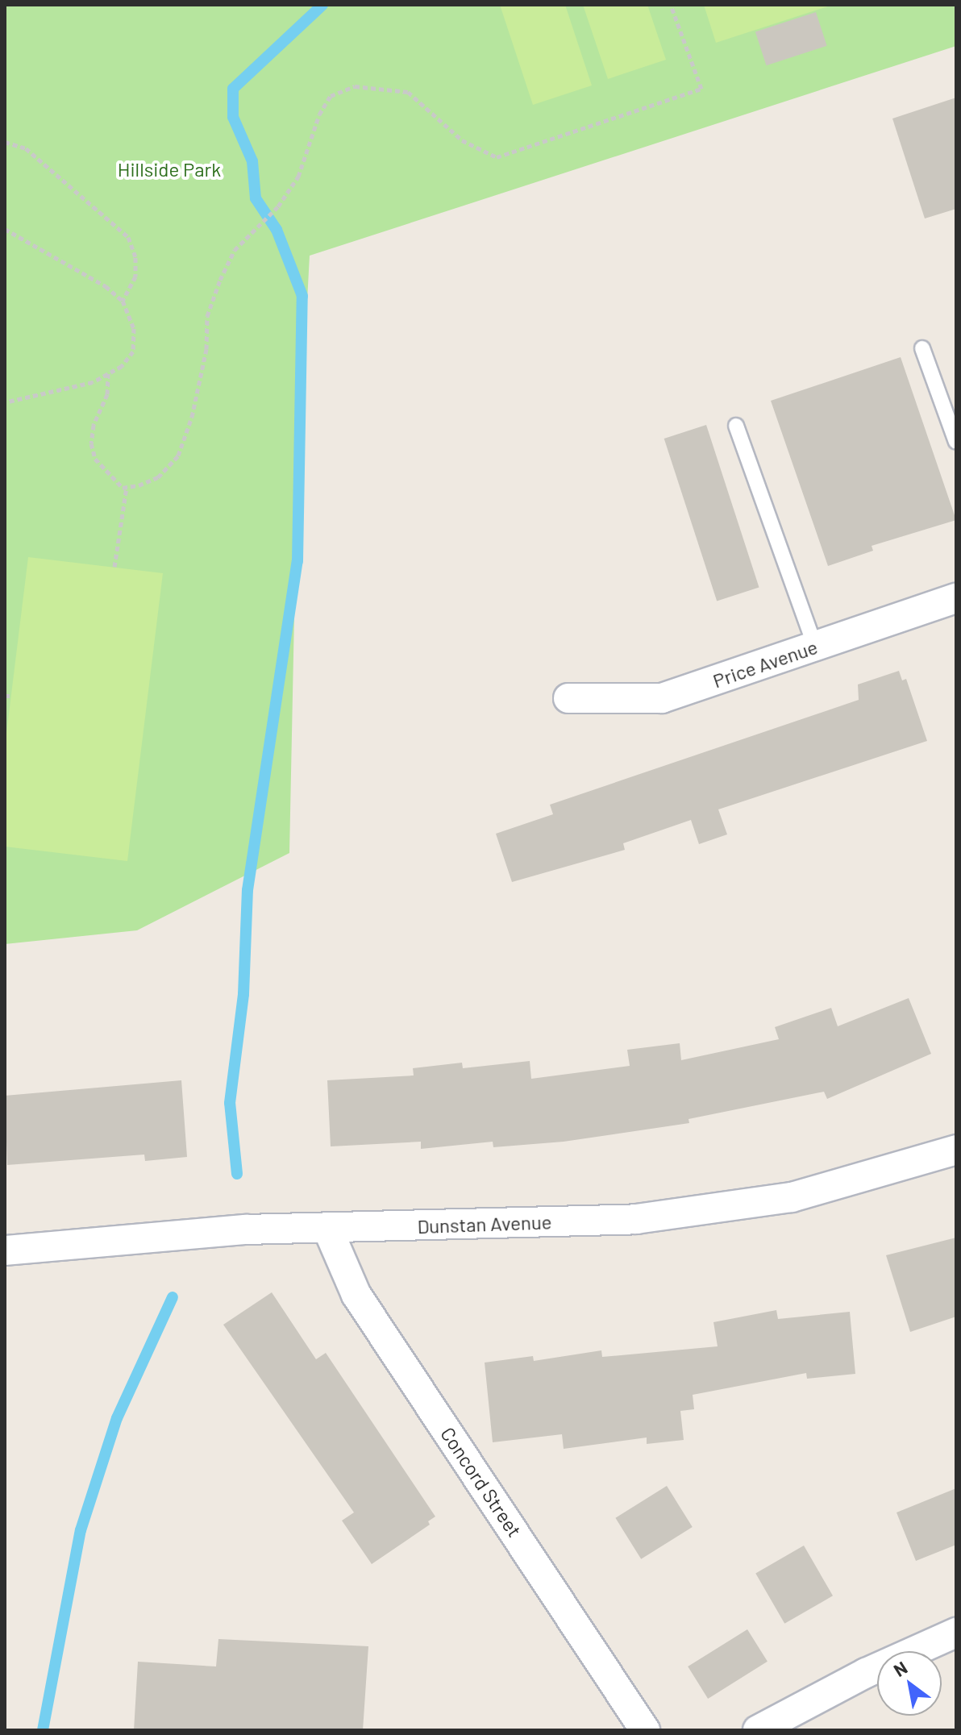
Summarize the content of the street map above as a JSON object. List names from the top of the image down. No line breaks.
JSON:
{"streets":{"street":["Price Avenue","Dunstan Avenue","Concord Street"]},"crossings":[["Dunstan Avenue","Concord Street"]],"parks":["Hillside Park"],"north":"top left"}
